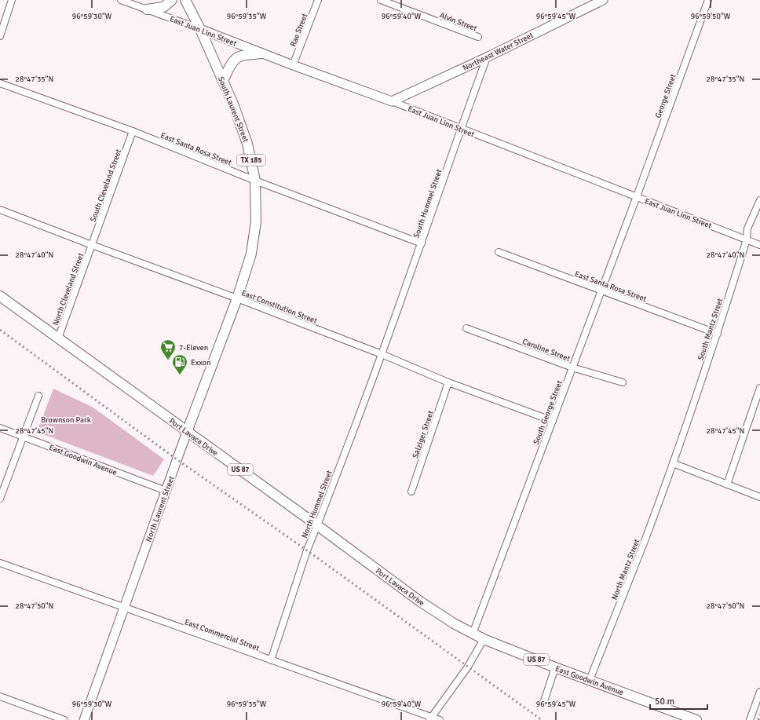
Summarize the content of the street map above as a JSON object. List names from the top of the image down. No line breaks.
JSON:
{"streets":{"main road":["South Laurent Street","TX 185","Port Lavaca Drive","East Goodwin Avenue","US 87","North Laurent Street"],"street":["Alvin Street","Rae Street","East Juan Linn Street","Northeast Water Street","George Street","East Santa Rosa Street","South Cleveland Street","South Hummel Street","North Cleveland Street","East Constitution Street","South Mantz Street","Caroline Street","South George Street","Salziger Street","North Hummel Street","North Mantz Street","East Commercial Street"]},"crossings":[["Rae Street","East Juan Linn Street"],["East Juan Linn Street","Northeast Water Street"],["East Juan Linn Street","George Street"],["East Juan Linn Street","South Laurent Street"],["East Juan Linn Street","South Hummel Street"],["East Juan Linn Street","South Mantz Street"],["East Juan Linn Street","South George Street"],["Northeast Water Street","South Hummel Street"],["George Street","South George Street"],["South Laurent Street","East Santa Rosa Street"],["South Laurent Street","East Constitution Street"],["South Laurent Street","North Laurent Street"],["East Santa Rosa Street","South Cleveland Street"],["East Santa Rosa Street","South Hummel Street"],["East Santa Rosa Street","South Mantz Street"],["East Santa Rosa Street","South George Street"],["South Cleveland Street","North Cleveland Street"],["South Cleveland Street","East Constitution Street"],["South Hummel Street","East Constitution Street"],["South Hummel Street","North Hummel Street"],["North Cleveland Street","East Constitution Street"],["North Cleveland Street","Port Lavaca Drive"],["East Constitution Street","South George Street"],["East Constitution Street","Salziger Street"],["East Constitution Street","North Hummel Street"],["East Constitution Street","North Laurent Street"],["South Mantz Street","North Mantz Street"],["Caroline Street","South George Street"],["South George Street","Port Lavaca Drive"],["Port Lavaca Drive","East Goodwin Avenue"],["Port Lavaca Drive","North Hummel Street"],["Port Lavaca Drive","North Laurent Street"],["East Goodwin Avenue","North Laurent Street"],["East Goodwin Avenue","North Mantz Street"],["North Hummel Street","East Commercial Street"],["North Laurent Street","East Commercial Street"]],"parks":["Brownson Park"],"places":{"supermarket":["7-Eleven"],"fuel station":["Exxon"]},"scale_bar":"50 m","coordinates":["96°59'30\"W","96°59'35\"W","96°59'40\"W","96°59'45\"W","96°59'50\"W","28°47'35\"N","28°47'40\"N","28°47'45\"N","28°47'50\"N"]}
